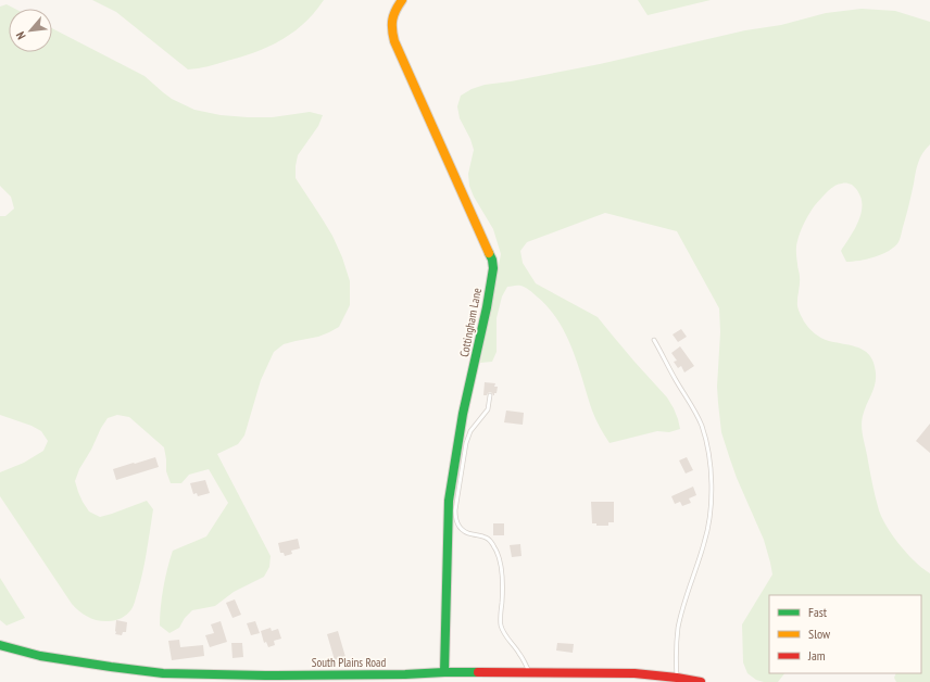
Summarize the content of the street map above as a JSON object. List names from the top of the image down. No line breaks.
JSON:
{"streets":{"main road":["Cottingham Lane","South Plains Road"]},"crossings":[["Cottingham Lane","South Plains Road"]],"legend":["Fast","Slow","Jam"],"north":"bottom left"}
